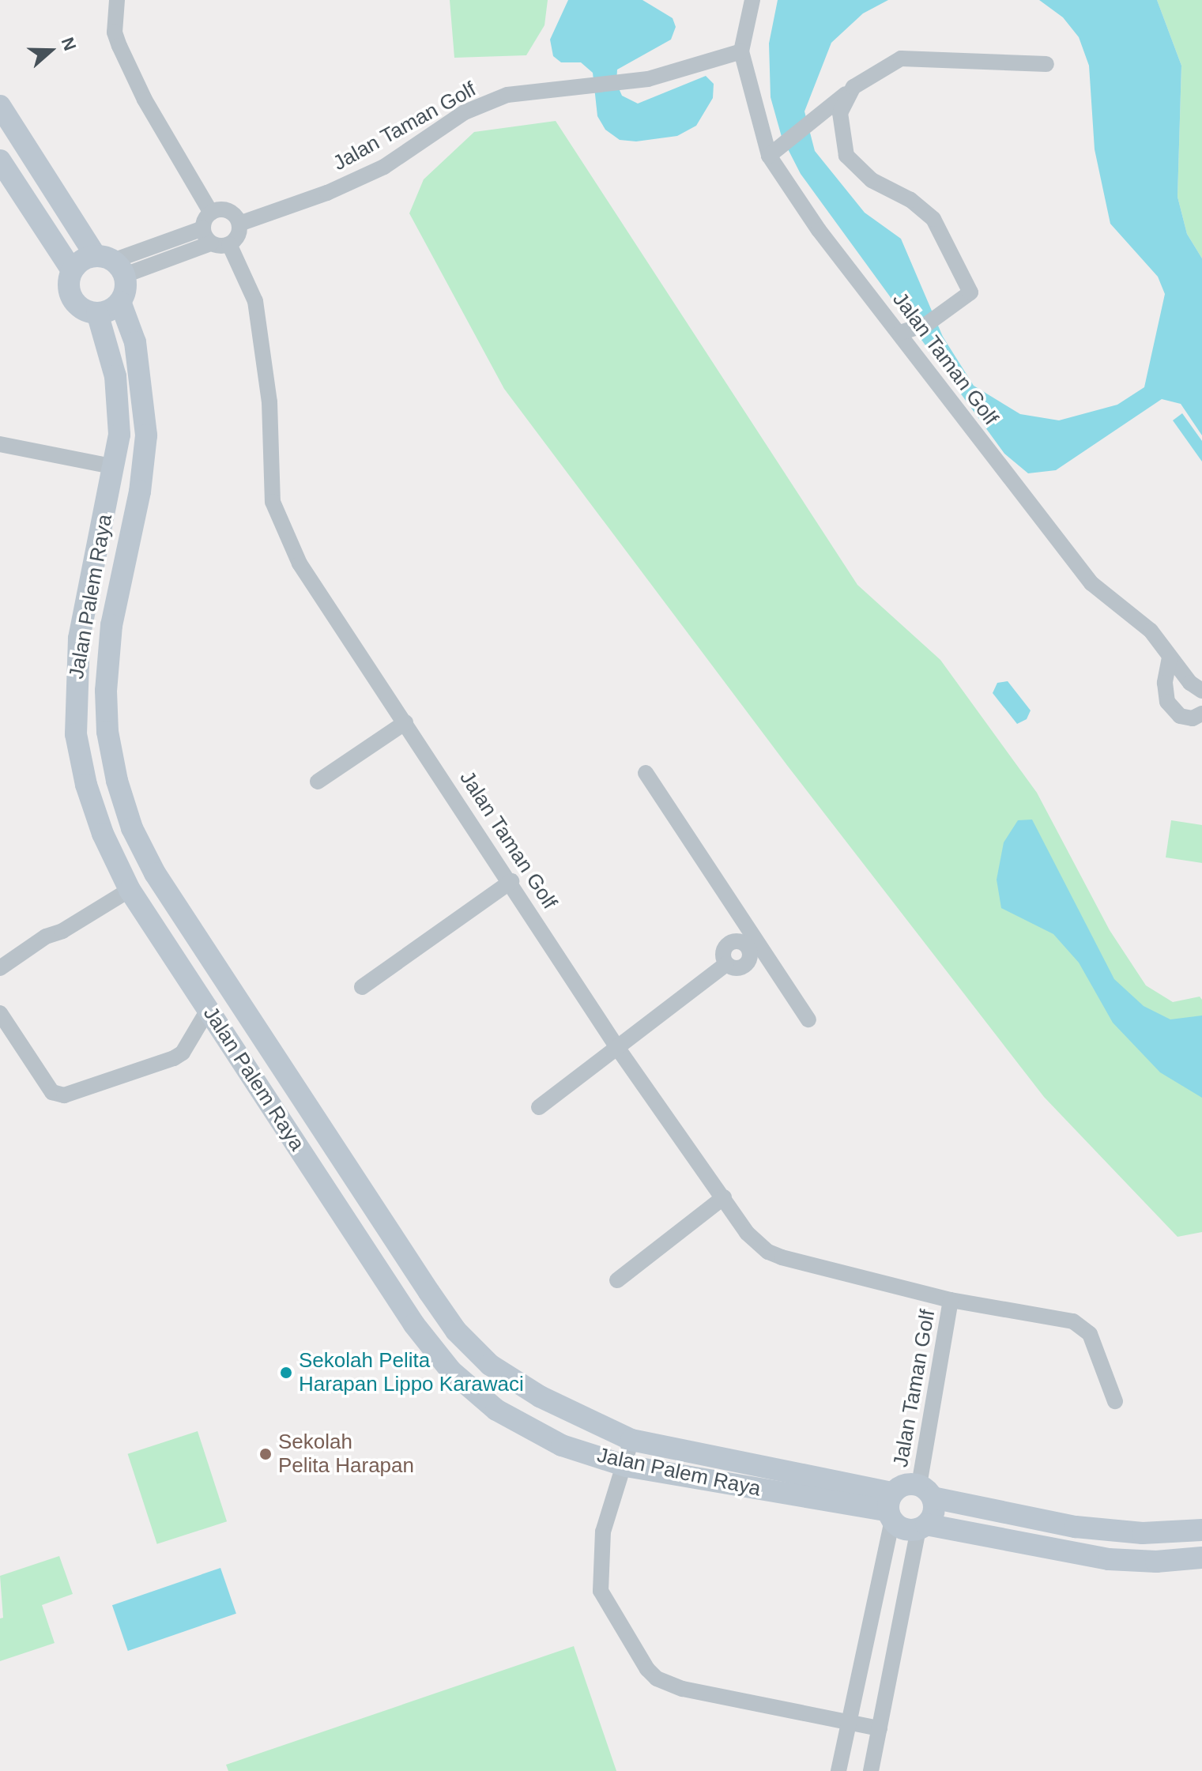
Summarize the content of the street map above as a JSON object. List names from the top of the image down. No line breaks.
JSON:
{"streets":{"street":["Jalan Taman Golf","Jalan Palem Raya"]},"crossings":[["Jalan Taman Golf","Jalan Palem Raya"]],"places":["Sekolah Pelita Harapan Lippo Karawaci","Sekolah Pelita Harapan"],"north":"right"}
